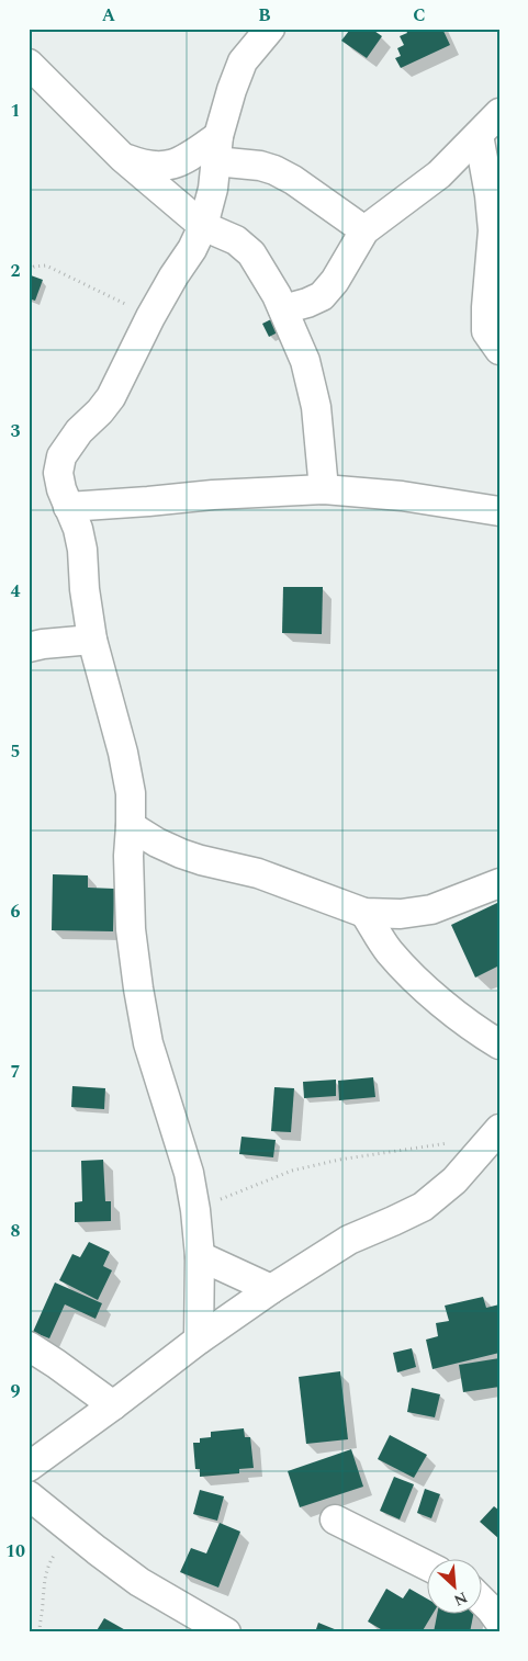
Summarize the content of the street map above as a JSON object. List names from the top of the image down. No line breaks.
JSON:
{"north":"bottom right","grid":{"columns":["A","B","C"],"rows":["1","2","3","4","5","6","7","8","9","10"]}}
